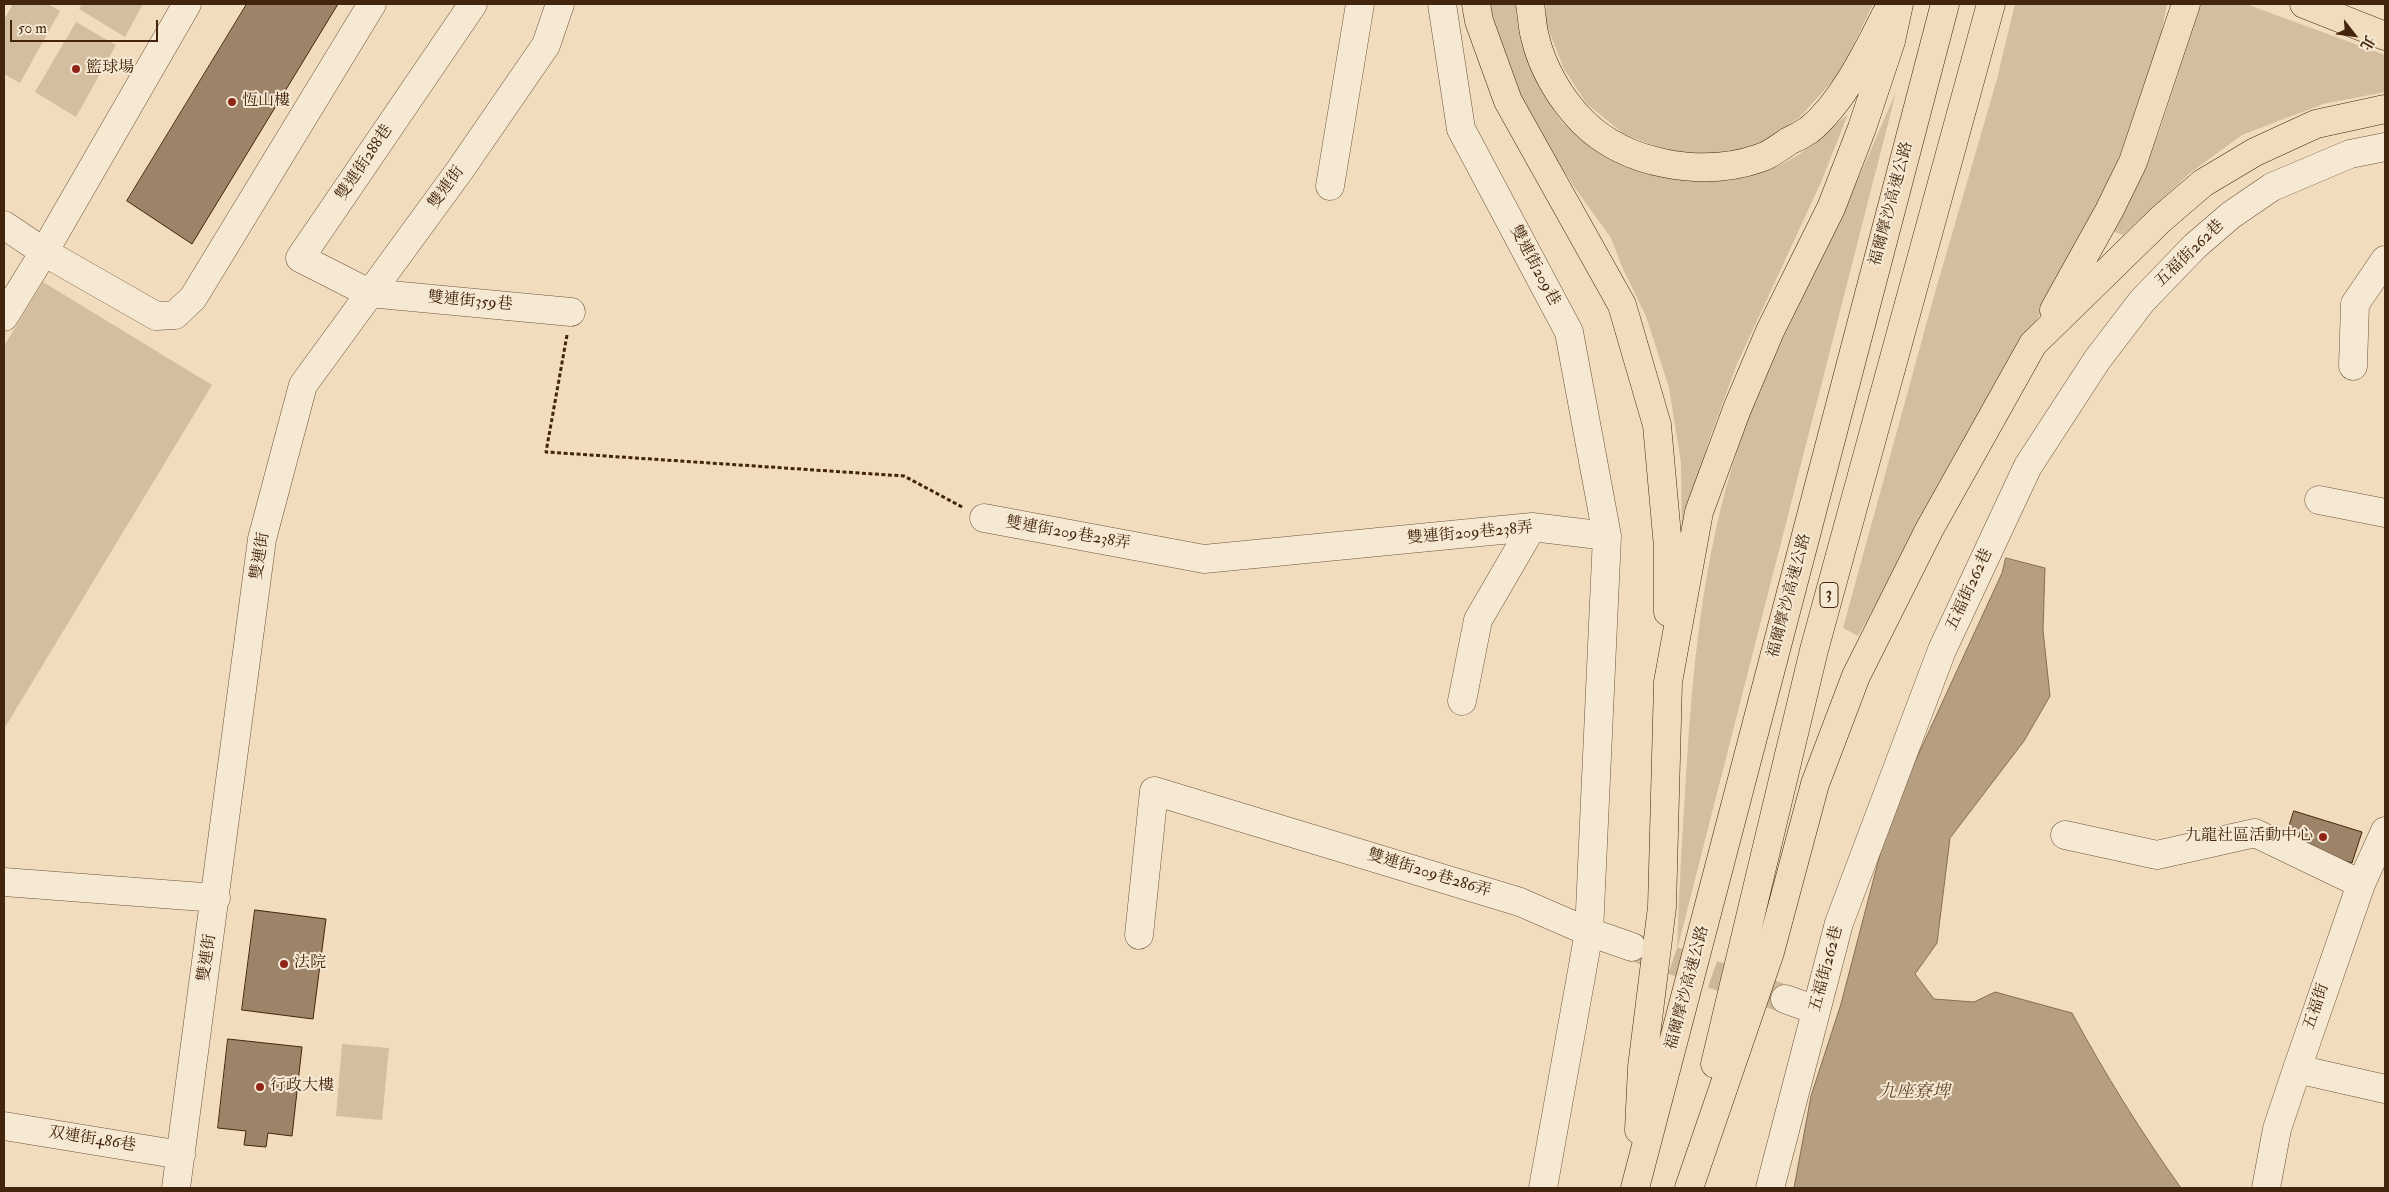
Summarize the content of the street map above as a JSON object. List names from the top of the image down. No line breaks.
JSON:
{"streets":{"main road":["福爾摩沙高速公路","3"],"street":["雙連街288巷","雙連街","五福街262巷","雙連街209巷","雙連街359巷","雙連街209巷238弄","雙連街209巷286弄","五福街","双連街486巷"]},"crossings":[["雙連街288巷","雙連街"],["雙連街288巷","雙連街359巷"],["雙連街","雙連街359巷"],["雙連街","双連街486巷"],["雙連街209巷","雙連街209巷238弄"]],"water":["九座寮埤"],"places":["籃球場","恆山樓","九龍社區活動中心","法院","行政大樓"],"scale_bar":"50 m","north":"bottom right"}
